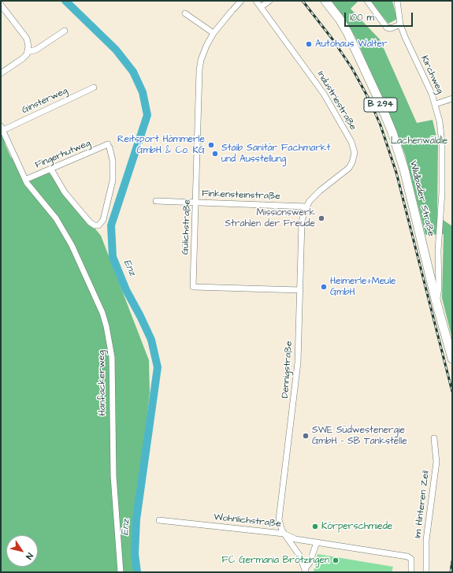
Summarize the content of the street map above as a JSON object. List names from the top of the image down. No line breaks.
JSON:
{"streets":{"main road":["B 294","Wildbader Straße"],"street":["Kirchweg","Ginsterweg","Industriestraße","Fingerhutweg","Finkensteinstraße","Gülichstraße","Dennigstraße","Hanfackerweg","Im Hinteren Zeil","Wohnlichstraße"]},"crossings":[["Kirchweg","Wildbader Straße"],["Ginsterweg","Hanfackerweg"],["Industriestraße","Finkensteinstraße"],["Industriestraße","Dennigstraße"],["Fingerhutweg","Hanfackerweg"],["Finkensteinstraße","Gülichstraße"],["Finkensteinstraße","Dennigstraße"],["Gülichstraße","Dennigstraße"],["Dennigstraße","Wohnlichstraße"]],"water":["Enz"],"parks":["Lachenwäldle"],"places":["Autohaus Walter","Reitsport Hämmerle GmbH & Co. KG","Staib Sanitär Fachmarkt und Ausstellung","Missionswerk Strahlen der Freude","Heimerle+Meule GmbH","SWE Südwestenergie GmbH - SB Tankstelle","Körperschmiede","FC Germania Brötzingen"],"scale_bar":"100 m","north":"bottom right"}
